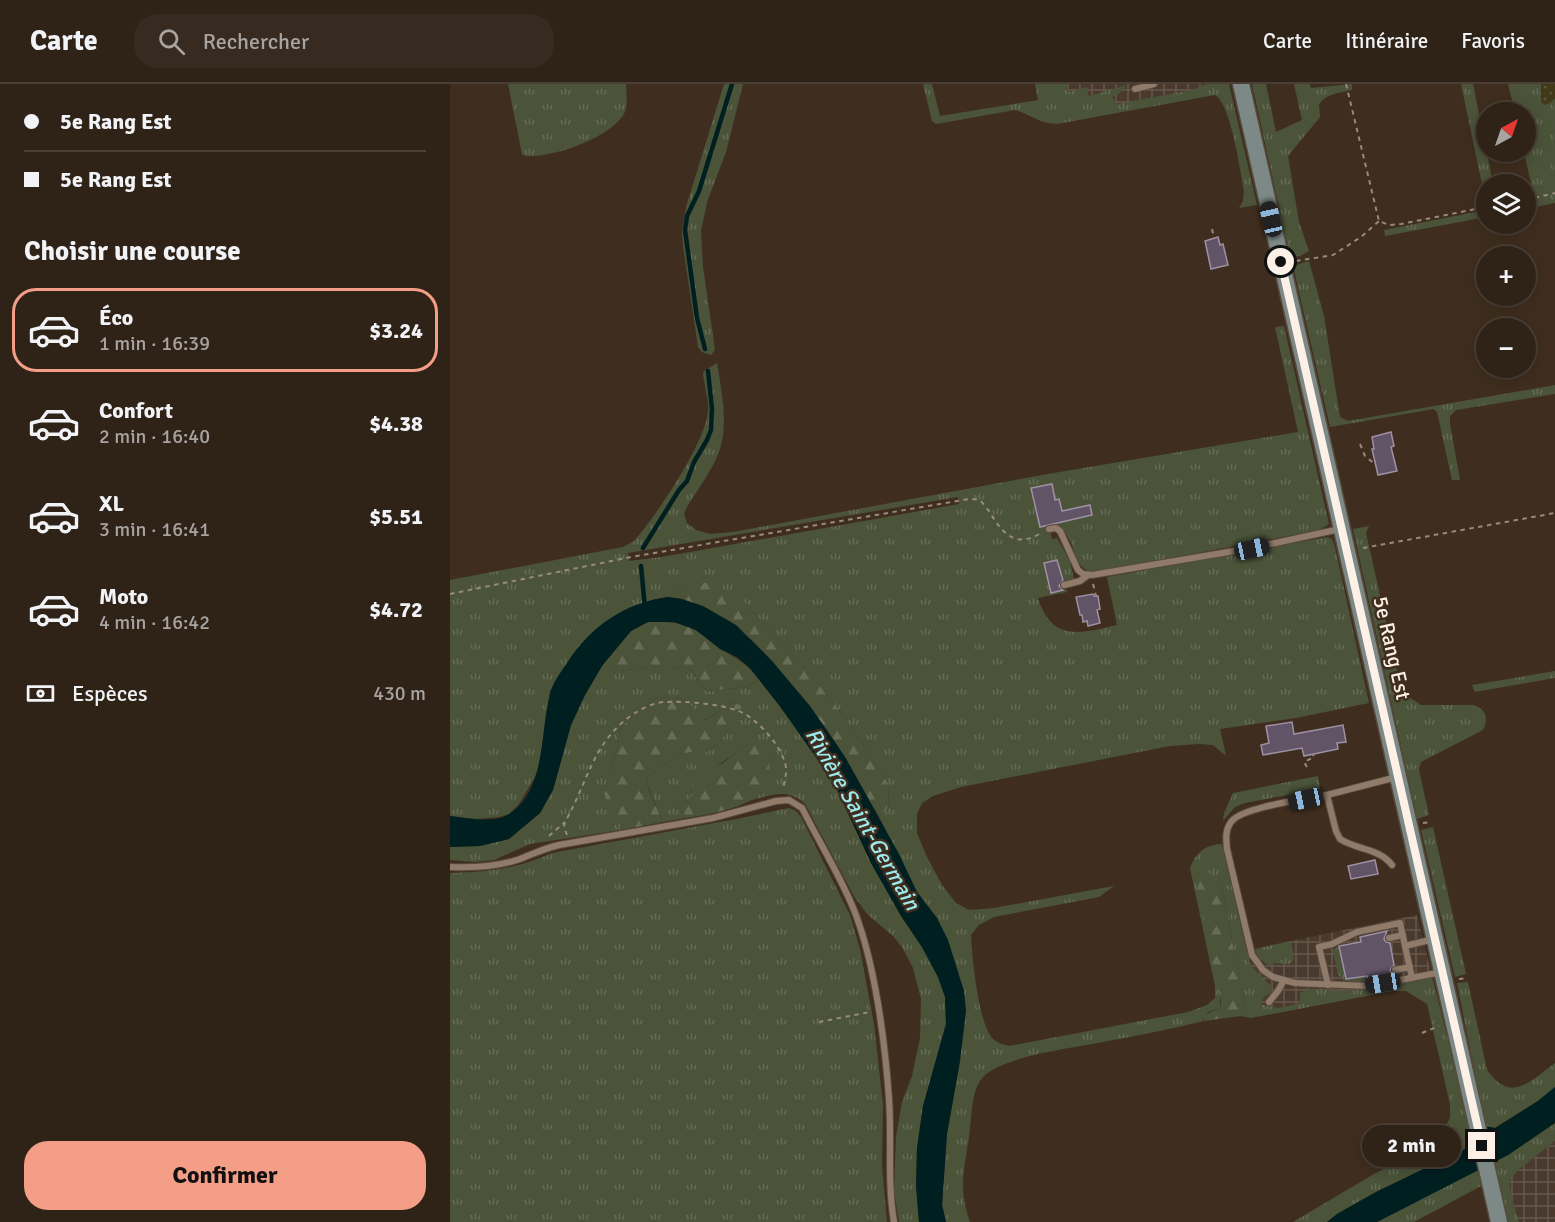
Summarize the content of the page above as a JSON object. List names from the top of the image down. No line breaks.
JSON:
{"streets":{"street":["5e Rang Est"]},"water":["Rivière Saint-Germain"],"north":"top right","page":{"header":"Carte","search":"Rechercher","nav":["Carte","Itinéraire","Favoris"],"banner":["5e Rang Est","5e Rang Est"],"map_buttons":["+","−"],"heading":"Choisir une course","list":[{"name":"Éco","note":"1 min · 16:39","value":"$3.24"},{"name":"Confort","note":"2 min · 16:40","value":"$4.38"},{"name":"XL","note":"3 min · 16:41","value":"$5.51"},{"name":"Moto","note":"4 min · 16:42","value":"$4.72"}],"pay":["Espèces","430 m"],"bubble":"2 min","buttons":"Confirmer"}}
